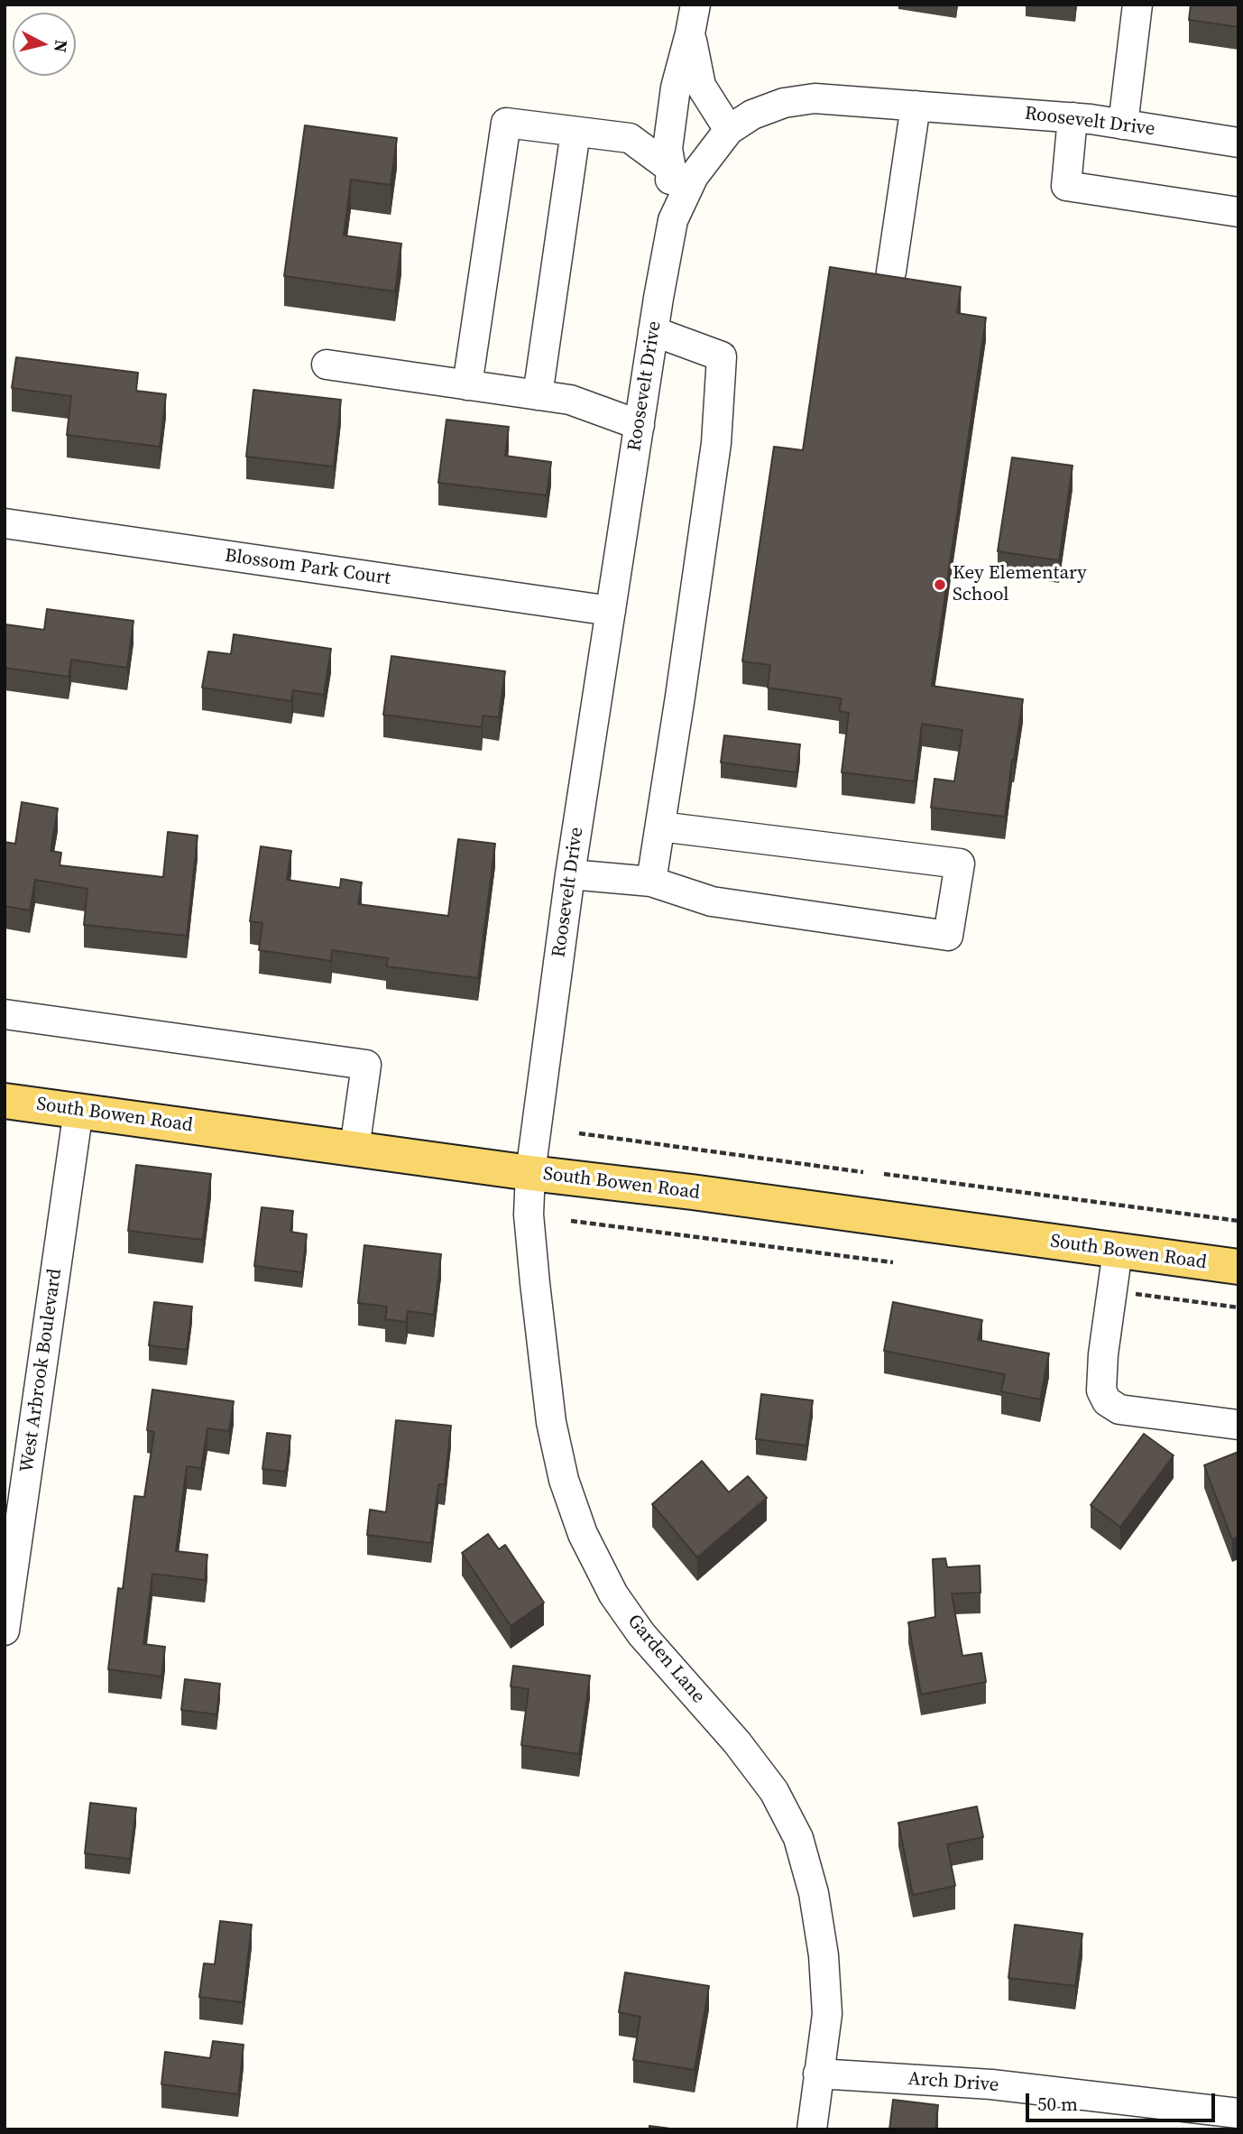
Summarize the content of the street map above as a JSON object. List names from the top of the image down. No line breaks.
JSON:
{"streets":{"main road":["South Bowen Road"],"street":["Roosevelt Drive","Blossom Park Court","West Arbrook Boulevard","Garden Lane","Arch Drive"]},"crossings":[["Roosevelt Drive","Blossom Park Court"],["Roosevelt Drive","South Bowen Road"],["Roosevelt Drive","Garden Lane"],["South Bowen Road","West Arbrook Boulevard"],["South Bowen Road","Garden Lane"],["Garden Lane","Arch Drive"]],"places":["Key Elementary School"],"scale_bar":"50 m","north":"right"}
